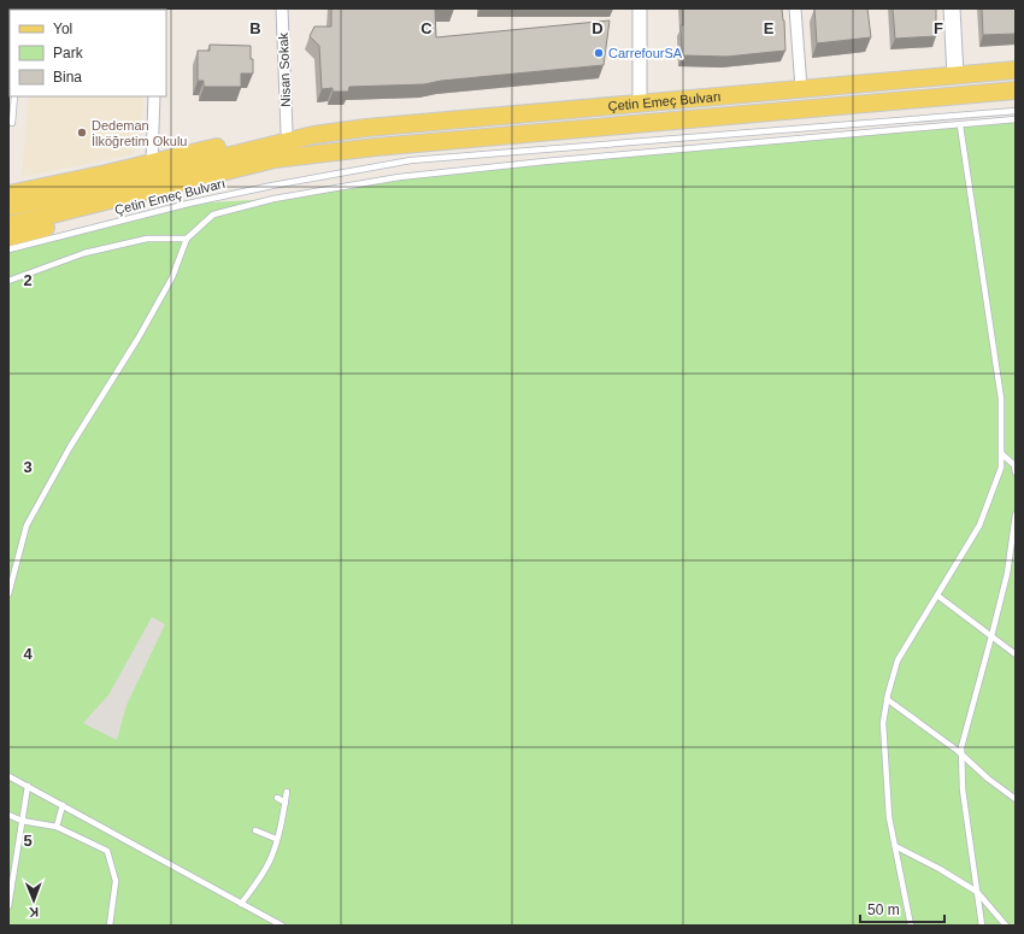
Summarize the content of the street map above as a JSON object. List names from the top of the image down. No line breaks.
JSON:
{"streets":{"main road":["Çetin Emeç Bulvarı"],"street":["Nisan Sokak"]},"crossings":[["Nisan Sokak","Çetin Emeç Bulvarı"]],"places":["CarrefourSA","Dedeman İlköğretim Okulu"],"legend":["Yol","Park","Bina"],"scale_bar":"50 m","north":"bottom","grid":{"columns":["B","C","D","E","F"],"rows":["2","3","4","5"]}}
